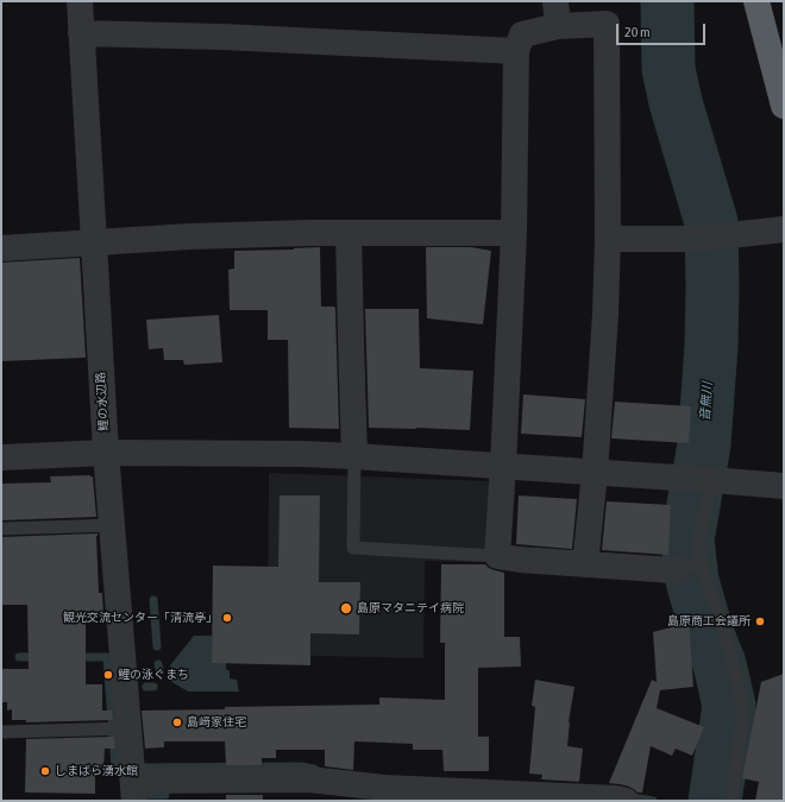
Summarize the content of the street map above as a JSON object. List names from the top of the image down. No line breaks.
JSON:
{"streets":{"street":["鯉の水辺路"]},"water":["音無川"],"places":["島原マタニテイ病院","観光交流センター「清流亭」","島原商工会議所","鯉の泳ぐまち","島﨑家住宅","しまばら湧水館"],"scale_bar":"20 m"}
